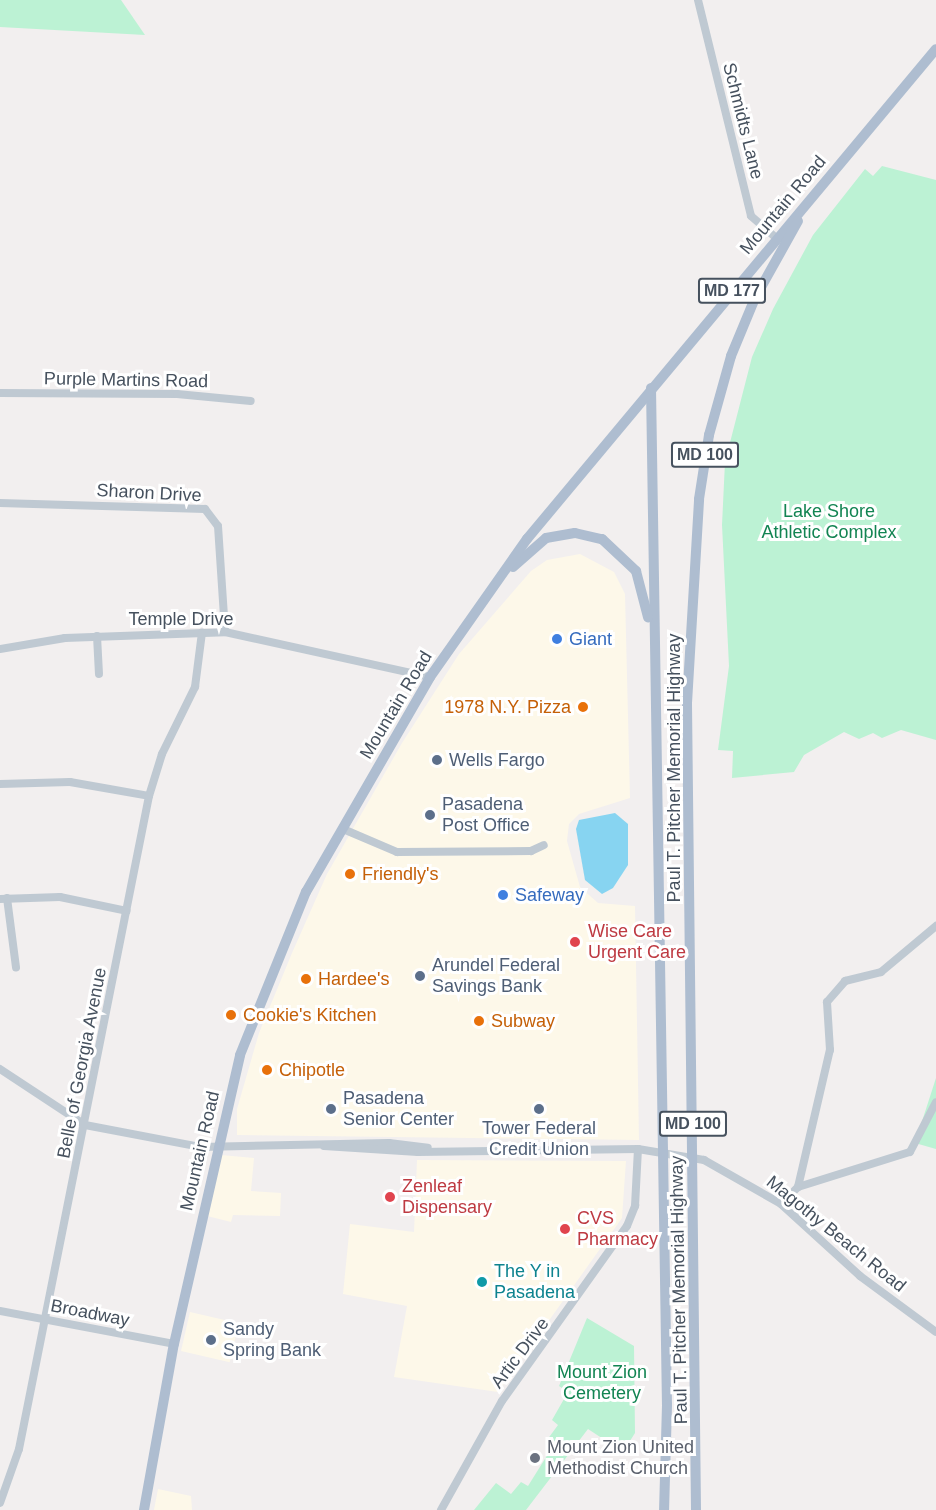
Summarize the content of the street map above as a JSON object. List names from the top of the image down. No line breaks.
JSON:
{"streets":{"main road":["Mountain Road","MD 177","MD 100","Paul T. Pitcher Memorial Highway"],"street":["Schmidts Lane","Purple Martins Road","Sharon Drive","Temple Drive","Belle of Georgia Avenue","Magothy Beach Road","Broadway","Artic Drive"]},"crossings":[["Schmidts Lane","Mountain Road"],["Mountain Road","Temple Drive"],["Mountain Road","Paul T. Pitcher Memorial Highway"],["Mountain Road","Magothy Beach Road"],["Mountain Road","Broadway"],["Sharon Drive","Temple Drive"],["Temple Drive","Belle of Georgia Avenue"],["Paul T. Pitcher Memorial Highway","Magothy Beach Road"],["Belle of Georgia Avenue","Magothy Beach Road"],["Belle of Georgia Avenue","Broadway"],["Magothy Beach Road","Artic Drive"]],"parks":["Lake Shore Athletic Complex","Mount Zion Cemetery"],"places":["Giant","1978 N.Y. Pizza","Wells Fargo","Pasadena Post Office","Friendly's","Safeway","Wise Care Urgent Care","Arundel Federal Savings Bank","Hardee's","Cookie's Kitchen","Subway","Chipotle","Pasadena Senior Center","Tower Federal Credit Union","Zenleaf Dispensary","CVS Pharmacy","The Y in Pasadena","Sandy Spring Bank","Mount Zion United Methodist Church"]}
